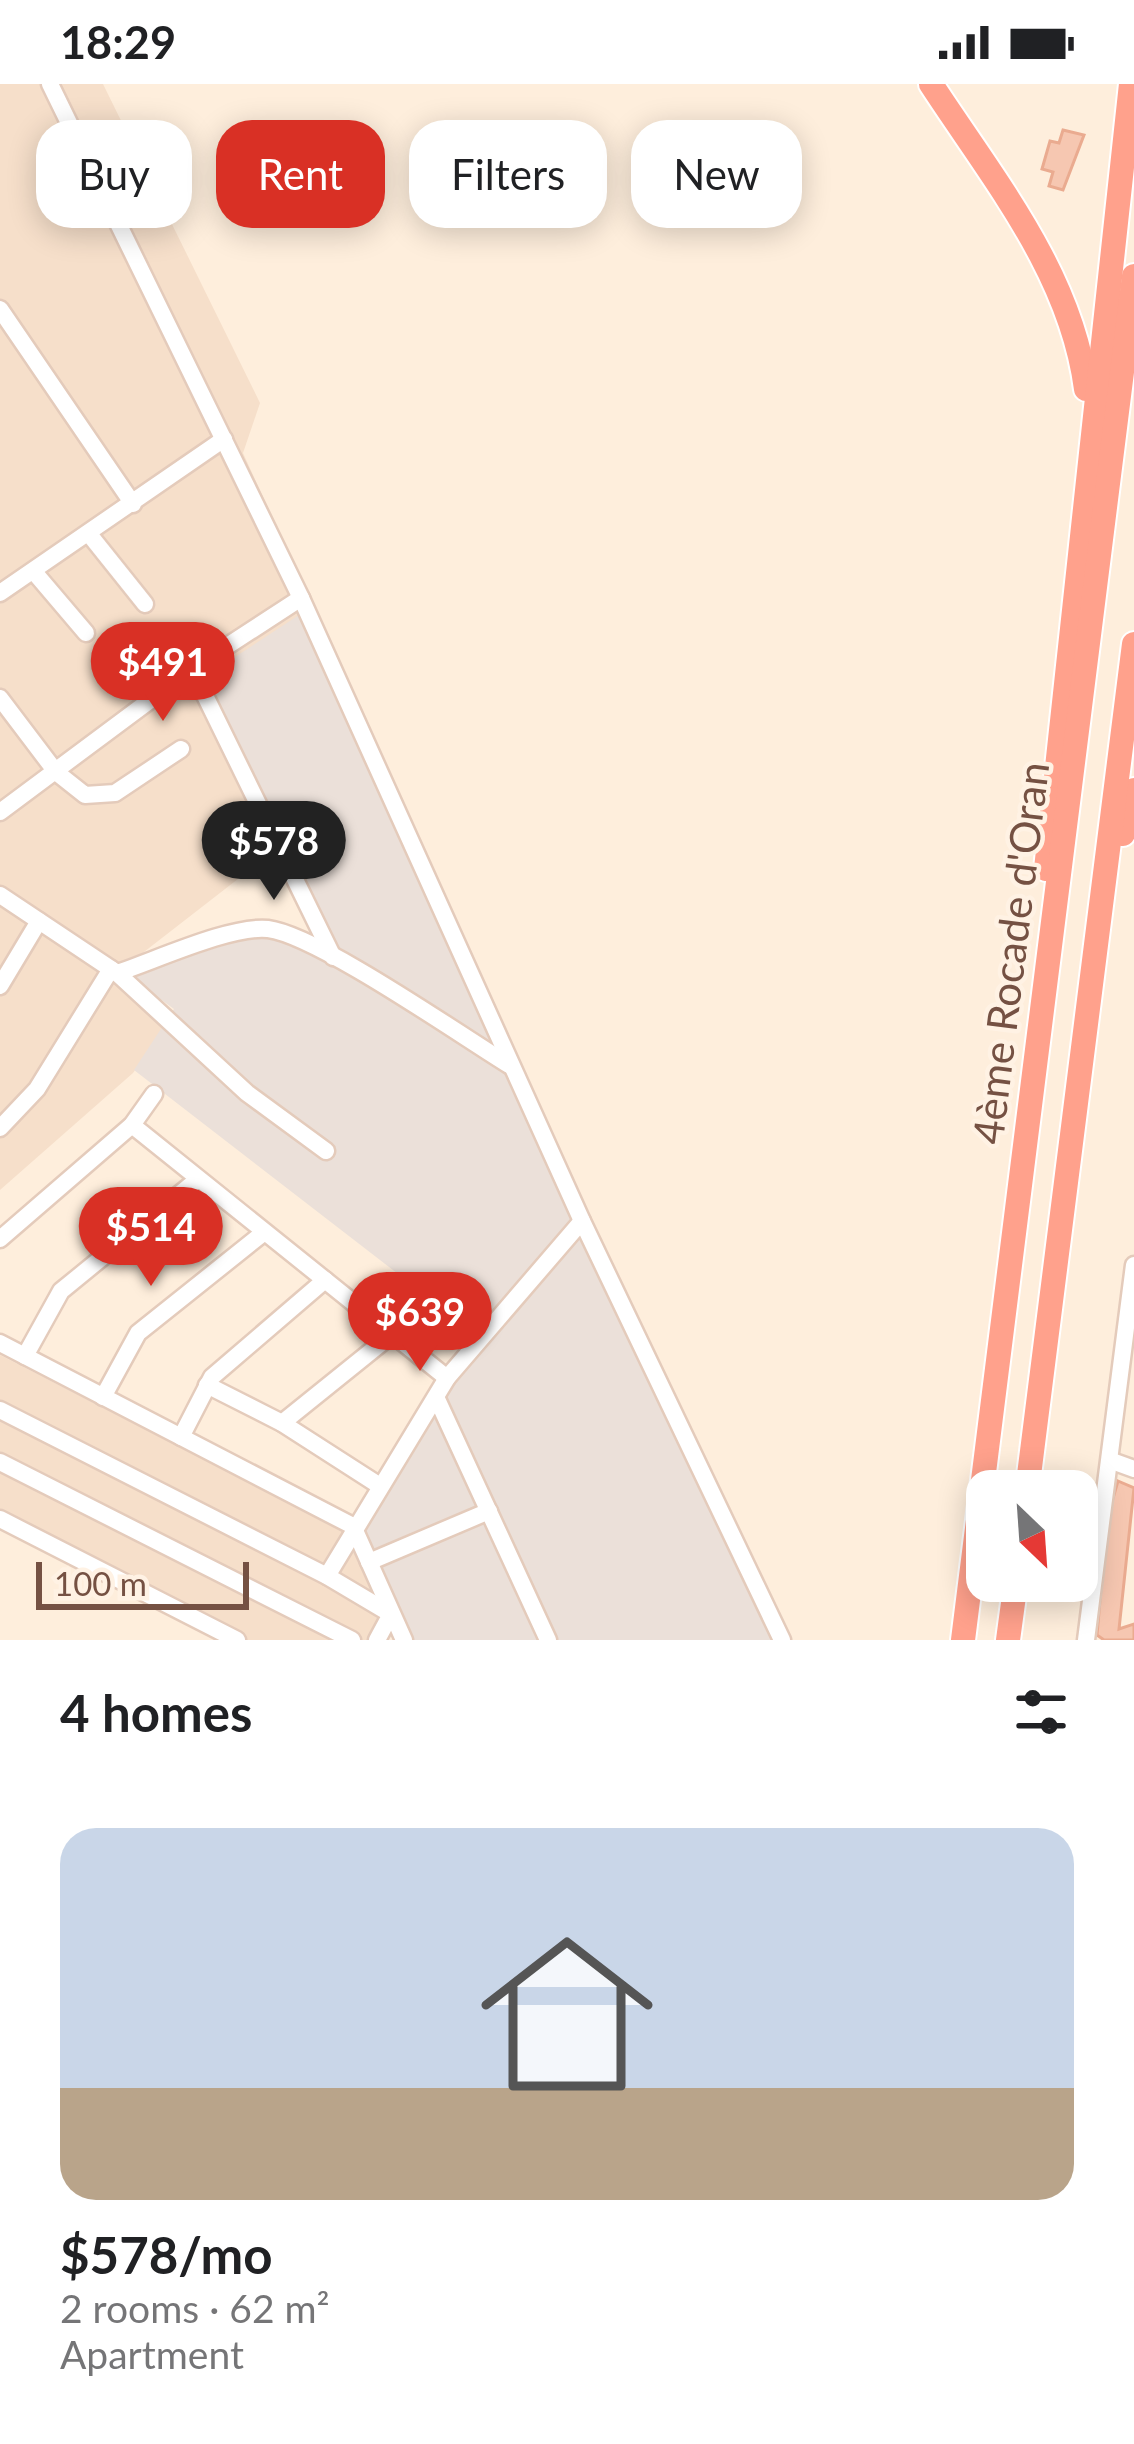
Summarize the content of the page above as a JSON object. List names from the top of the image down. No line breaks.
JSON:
{"streets":{"highway":["4ème Rocade d'Oran"]},"scale_bar":"100 m","north":"bottom right","page":{"status":"18:29","chip":["Buy","Rent","Filters","New"],"price":["$491","$578","$514","$639"],"scale":"100 m","heading":"4 homes","list":[{"name":"$578/mo","note":"2 rooms · 62 m² · Apartment"}]}}
